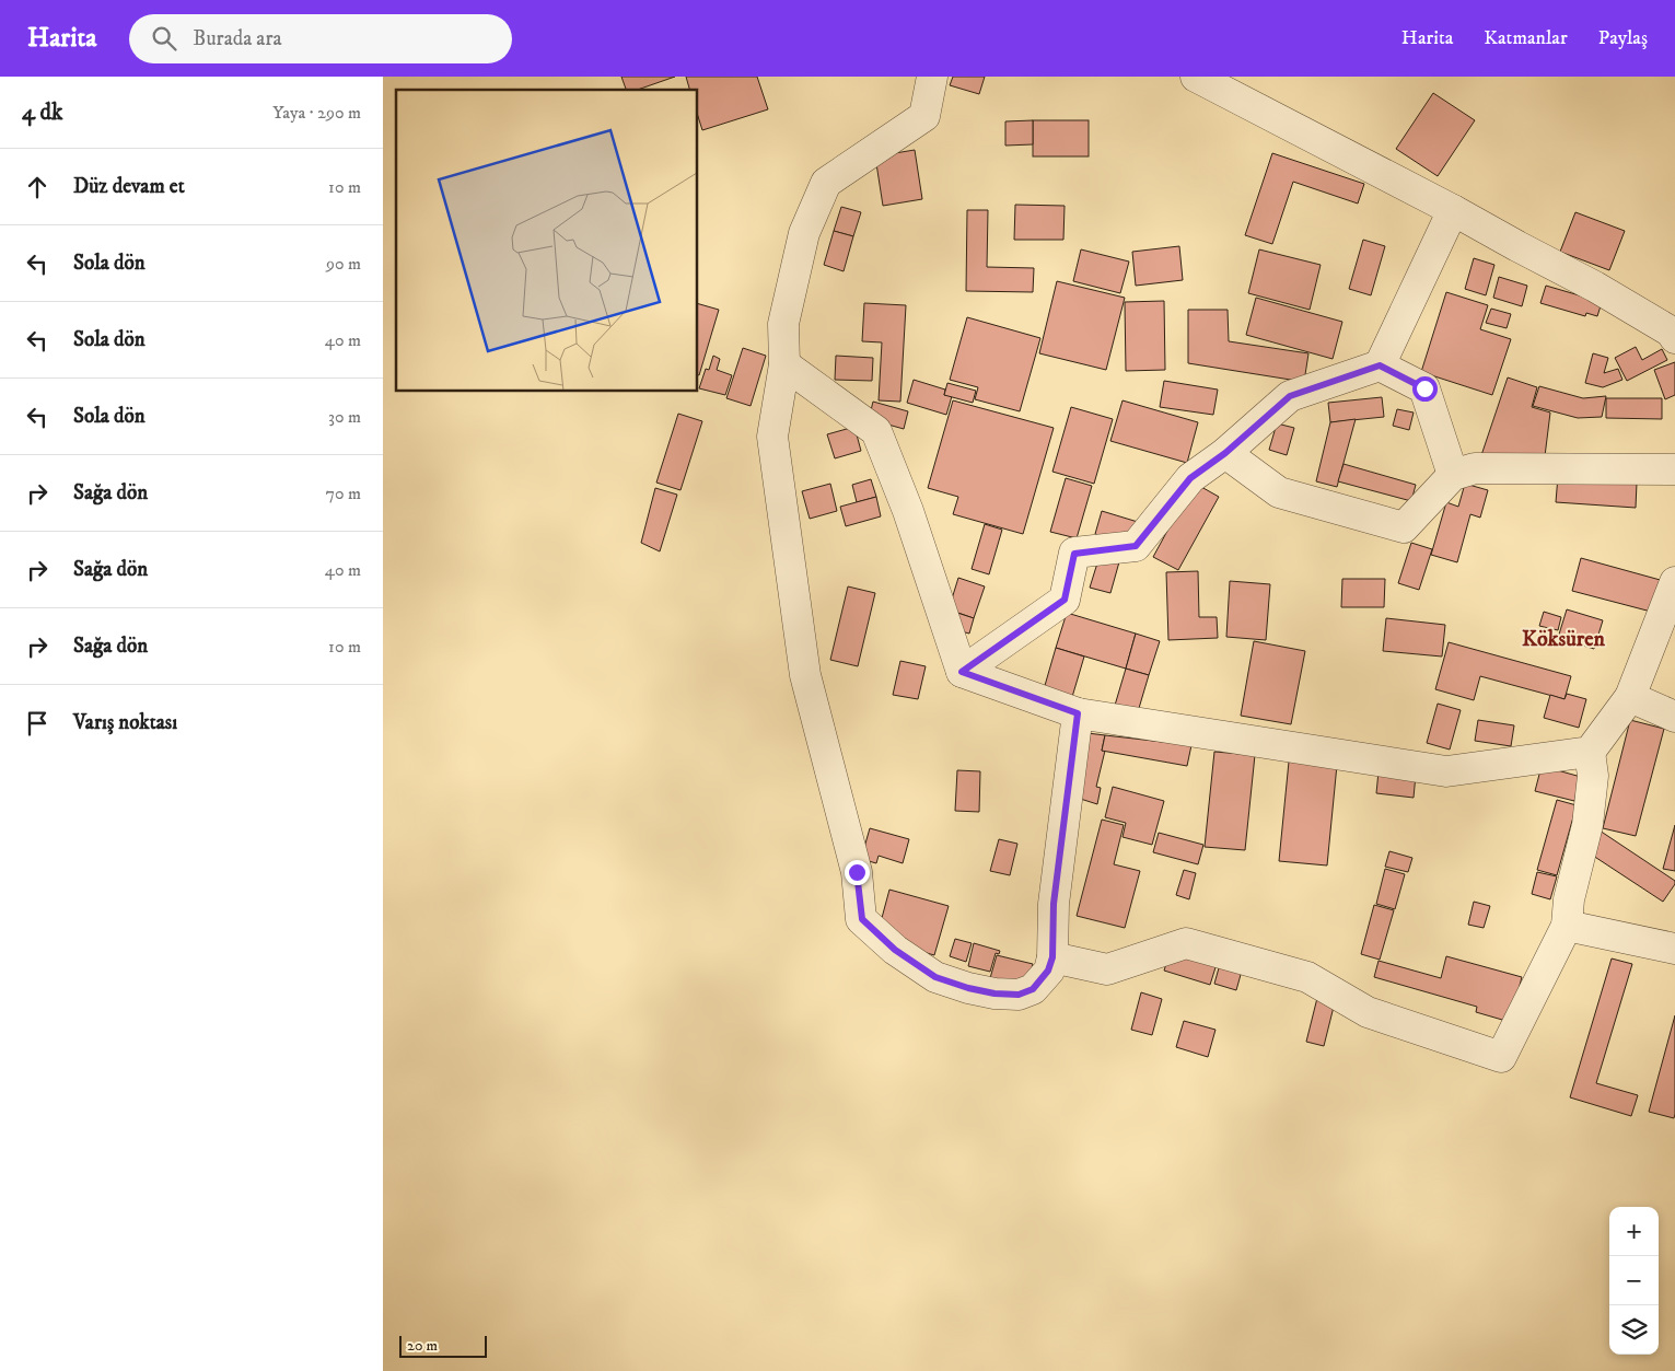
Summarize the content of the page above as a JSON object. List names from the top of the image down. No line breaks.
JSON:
{"districts":["Köksüren"],"scale_bar":"20 m","page":{"header":"Harita","search":"Burada ara","nav":["Harita","Katmanlar","Paylaş"],"heading":["4 dk","Yaya · 290 m"],"list":[["Düz devam et","10 m"],["Sola dön","90 m"],["Sola dön","40 m"],["Sola dön","30 m"],["Sağa dön","70 m"],["Sağa dön","40 m"],["Sağa dön","10 m"],"Varış noktası"],"map_buttons":["+","−"],"scale":"20 m"}}
